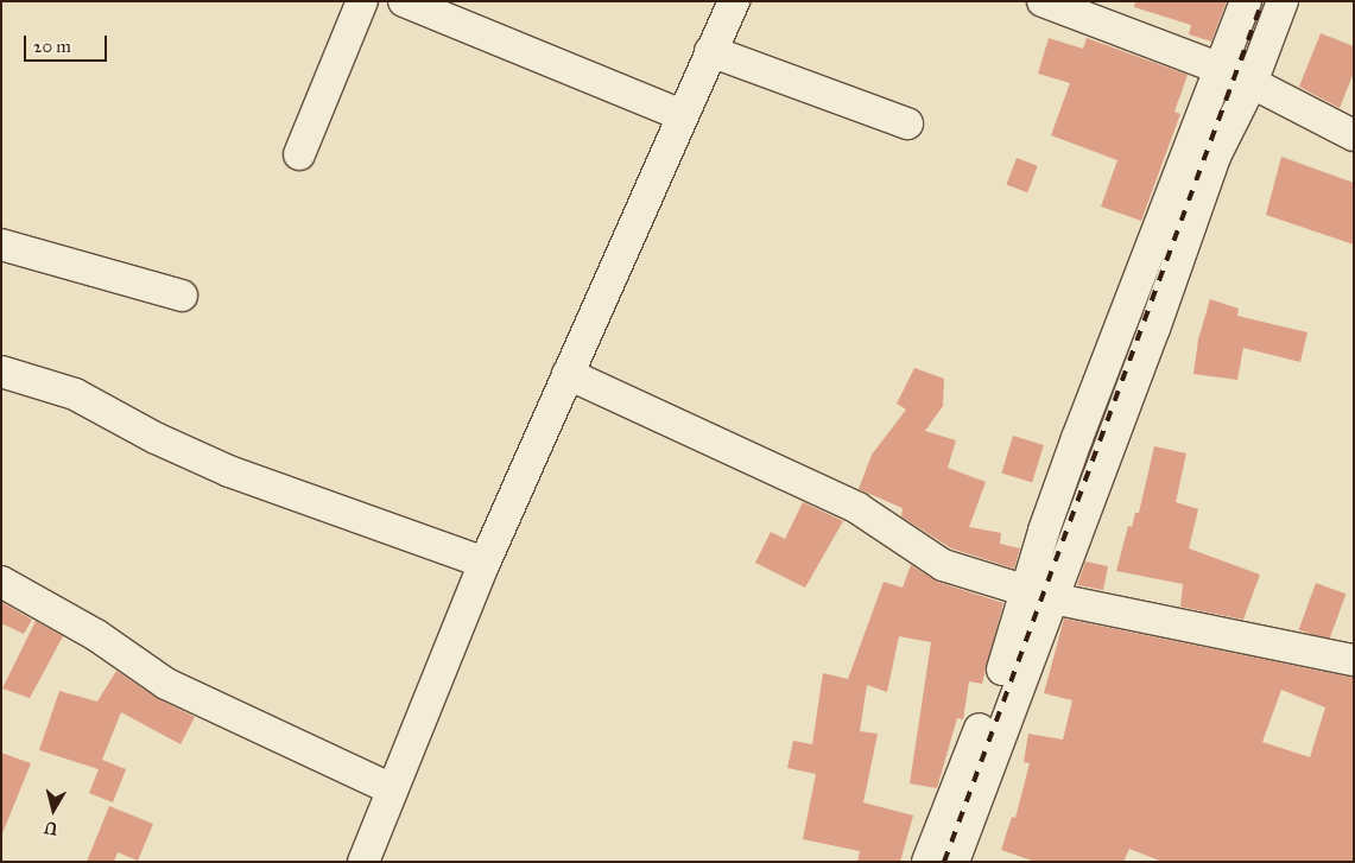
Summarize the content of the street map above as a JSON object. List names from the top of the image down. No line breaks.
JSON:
{"scale_bar":"20 m","north":"bottom"}
